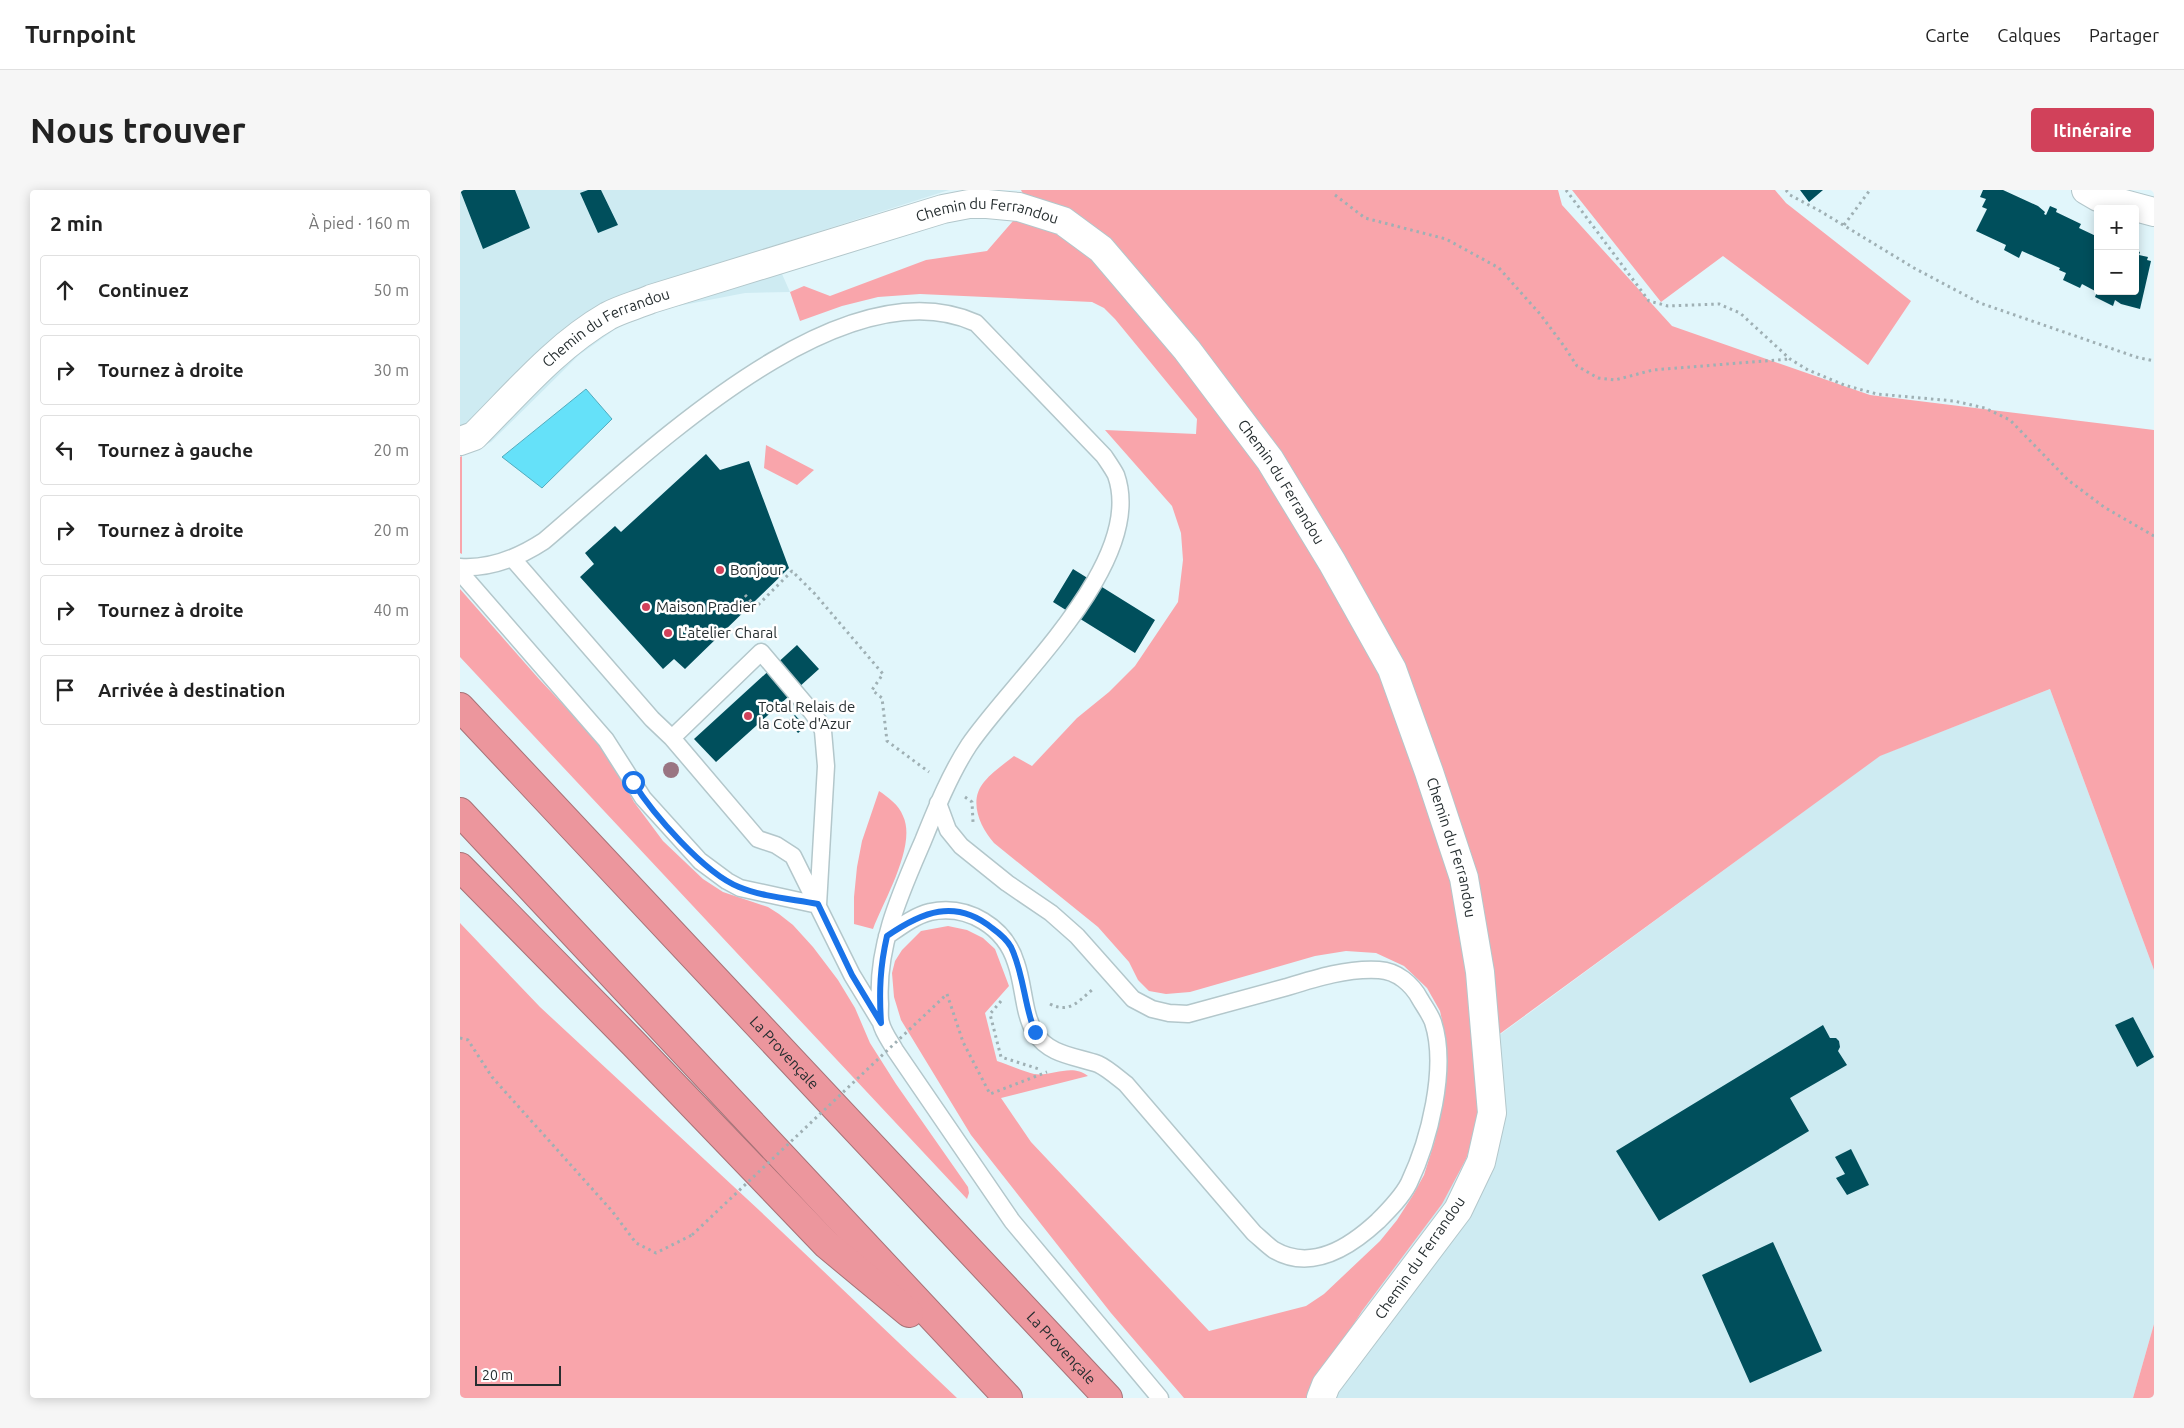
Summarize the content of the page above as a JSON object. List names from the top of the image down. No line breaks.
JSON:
{"streets":{"highway":["La Provençale"],"street":["Chemin du Ferrandou"]},"places":["Bonjour","Maison Pradier","L'atelier Charal","Total Relais de la Cote d'Azur"],"scale_bar":"20 m","page":{"header":"Turnpoint","nav":["Carte","Calques","Partager"],"buttons":"Itinéraire","title":"Nous trouver","heading":["2 min","À pied · 160 m"],"map_buttons":["+","−"],"list":[["Continuez","50 m"],["Tournez à droite","30 m"],["Tournez à gauche","20 m"],["Tournez à droite","20 m"],["Tournez à droite","40 m"],"Arrivée à destination"],"scale":"20 m"}}
